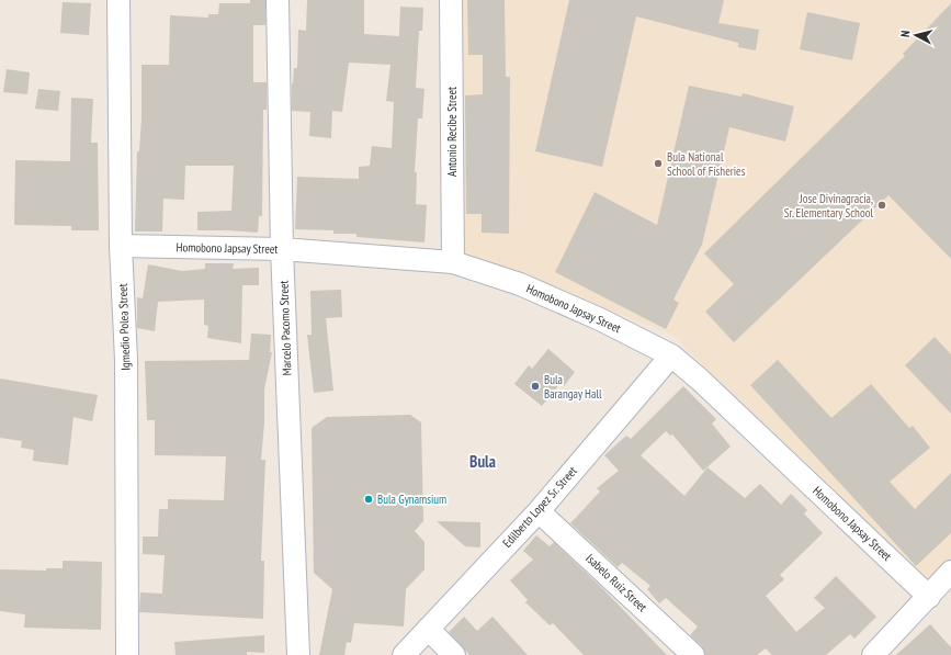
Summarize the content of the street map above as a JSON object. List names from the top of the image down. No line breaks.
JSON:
{"streets":{"street":["Antonio Recibe Street","Homobono Japsay Street","Igmedio Polea Street","Marcelo Pacomo Street","Edilberto Lopez Sr. Street","Isabelo Ruiz Street"]},"crossings":[["Antonio Recibe Street","Homobono Japsay Street"],["Homobono Japsay Street","Igmedio Polea Street"],["Homobono Japsay Street","Marcelo Pacomo Street"],["Homobono Japsay Street","Edilberto Lopez Sr. Street"],["Edilberto Lopez Sr. Street","Isabelo Ruiz Street"]],"districts":["Bula"],"places":["Bula National School of Fisheries","Jose Divinagracia, Sr. Elementary School","Bula Barangay Hall","Bula Gynamsium"],"north":"left"}
